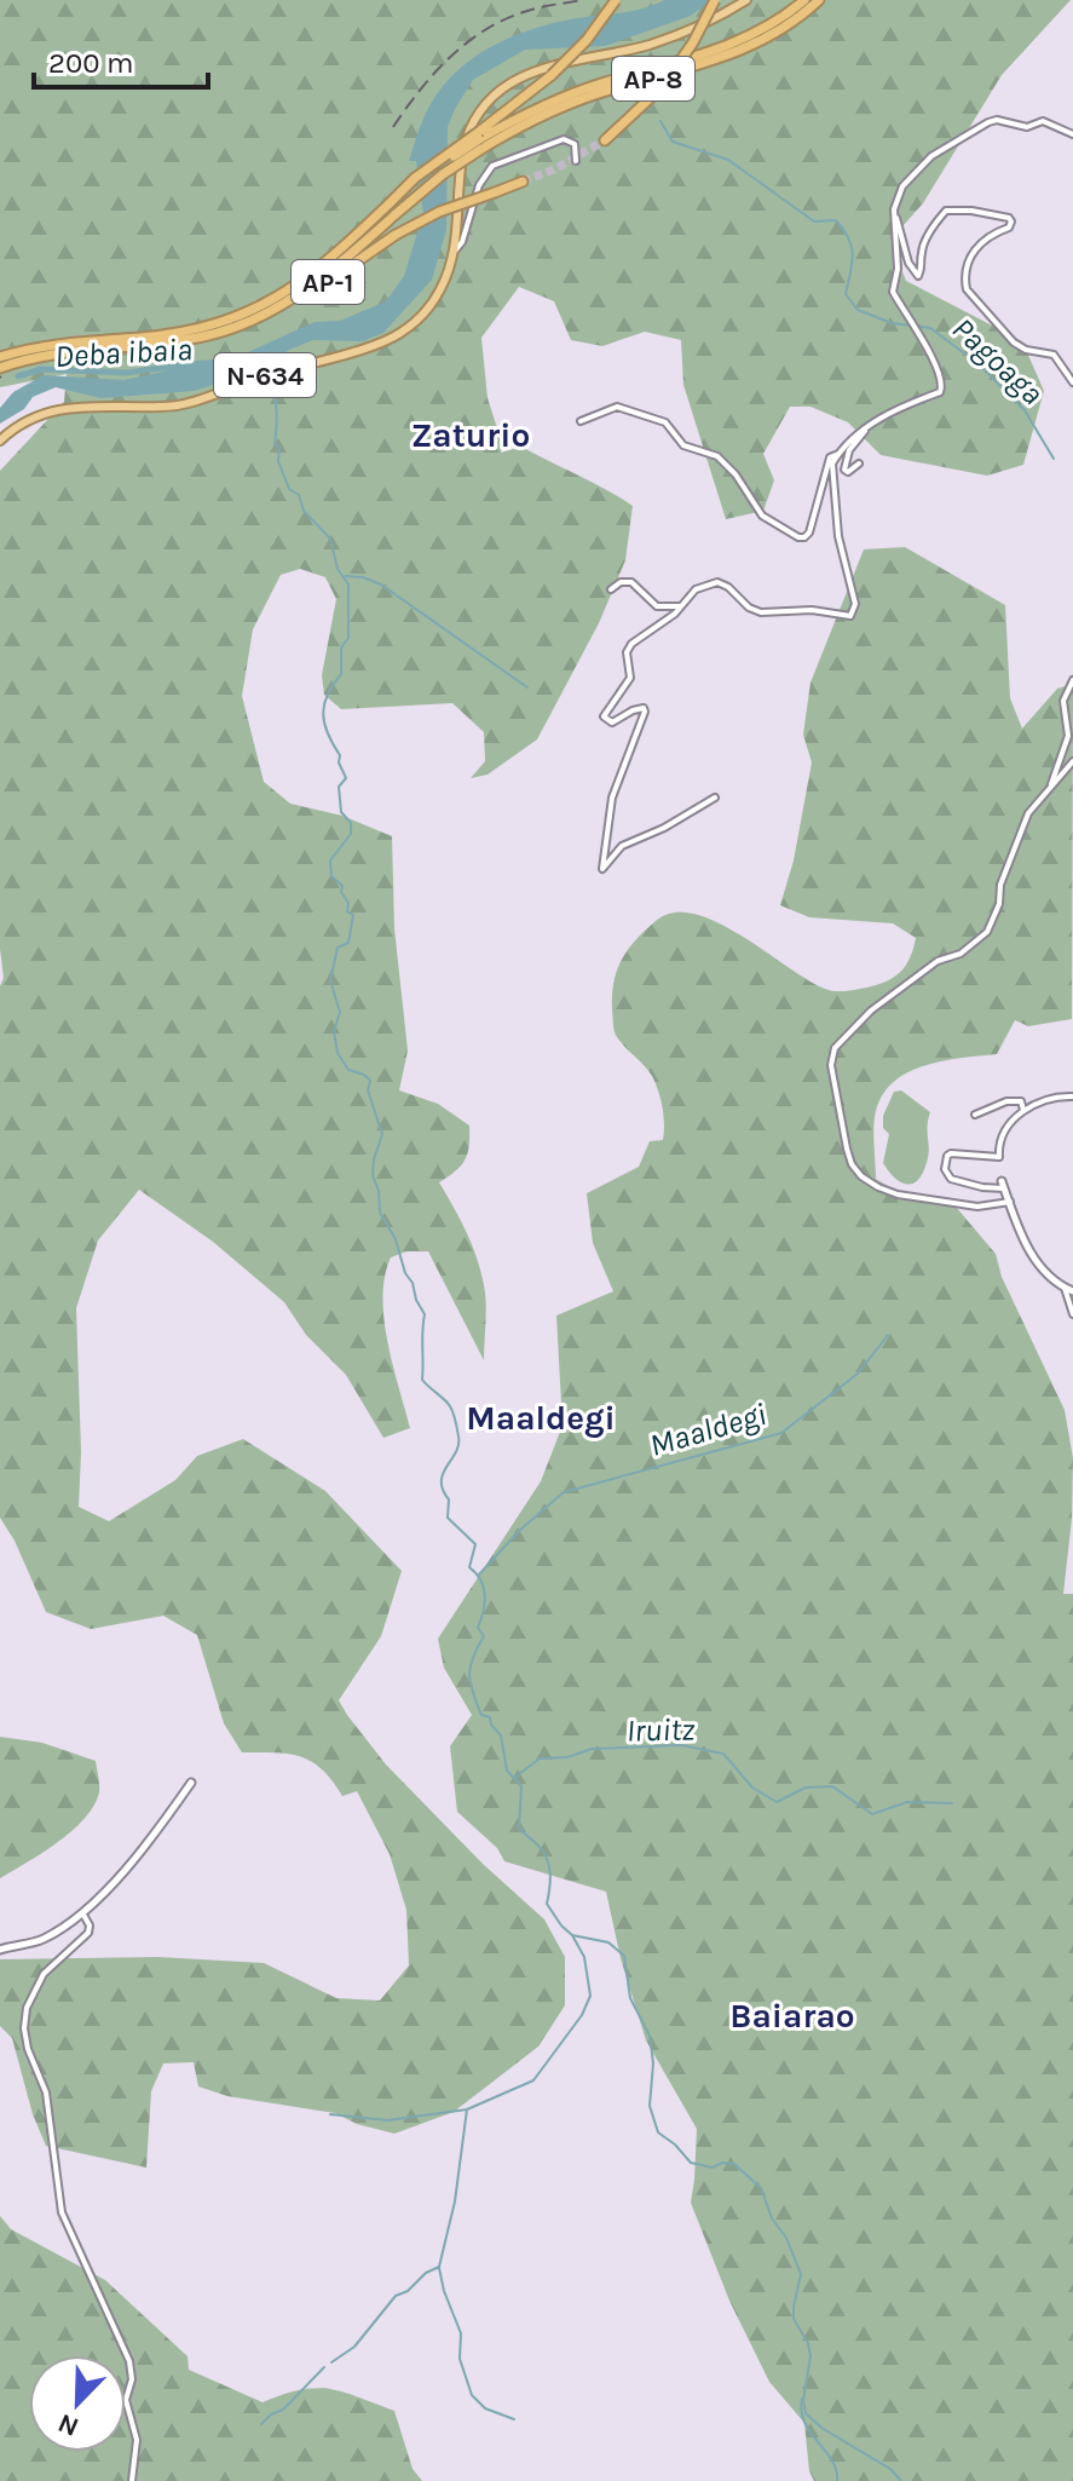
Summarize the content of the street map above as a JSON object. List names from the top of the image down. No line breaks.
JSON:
{"streets":{"highway":["AP-8","AP-1","N-634"]},"crossings":[["AP-8","AP-1"]],"districts":["Zaturio","Maaldegi","Baiarao"],"water":["Deba ibaia","Pagoaga","Maaldegi","Iruitz"],"scale_bar":"200 m","north":"bottom left"}
